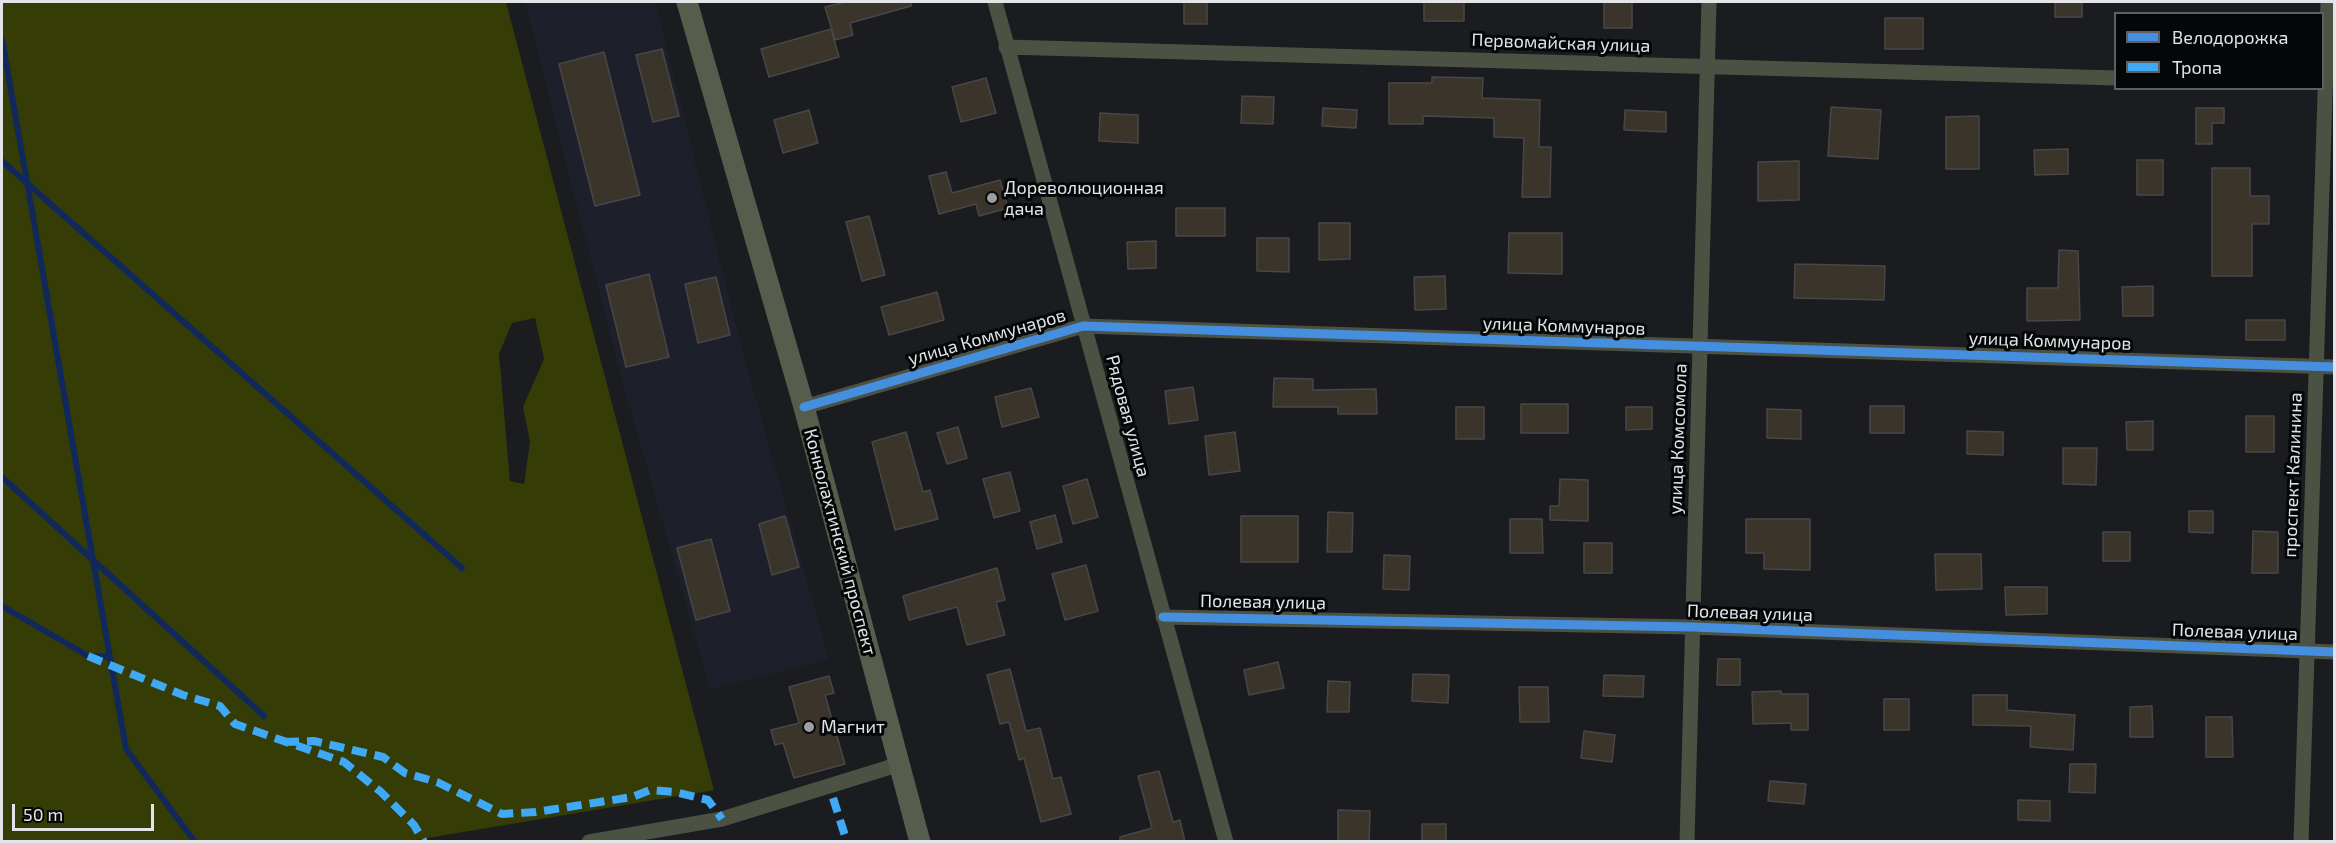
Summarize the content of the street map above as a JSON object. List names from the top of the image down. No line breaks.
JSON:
{"streets":{"main road":["Коннолахтинский проспект"],"street":["Первомайская улица","улица Коммунаров","Рядовая улица","улица Комсомола","проспект Калинина","Полевая улица"]},"crossings":[["Первомайская улица","Рядовая улица"],["Первомайская улица","улица Комсомола"],["улица Коммунаров","Рядовая улица"],["улица Коммунаров","улица Комсомола"],["улица Коммунаров","проспект Калинина"],["улица Коммунаров","Коннолахтинский проспект"],["Рядовая улица","Полевая улица"],["улица Комсомола","Полевая улица"],["проспект Калинина","Полевая улица"]],"places":["Дореволюционная дача","Магнит"],"legend":["Велодорожка","Тропа"],"scale_bar":"50 m"}
